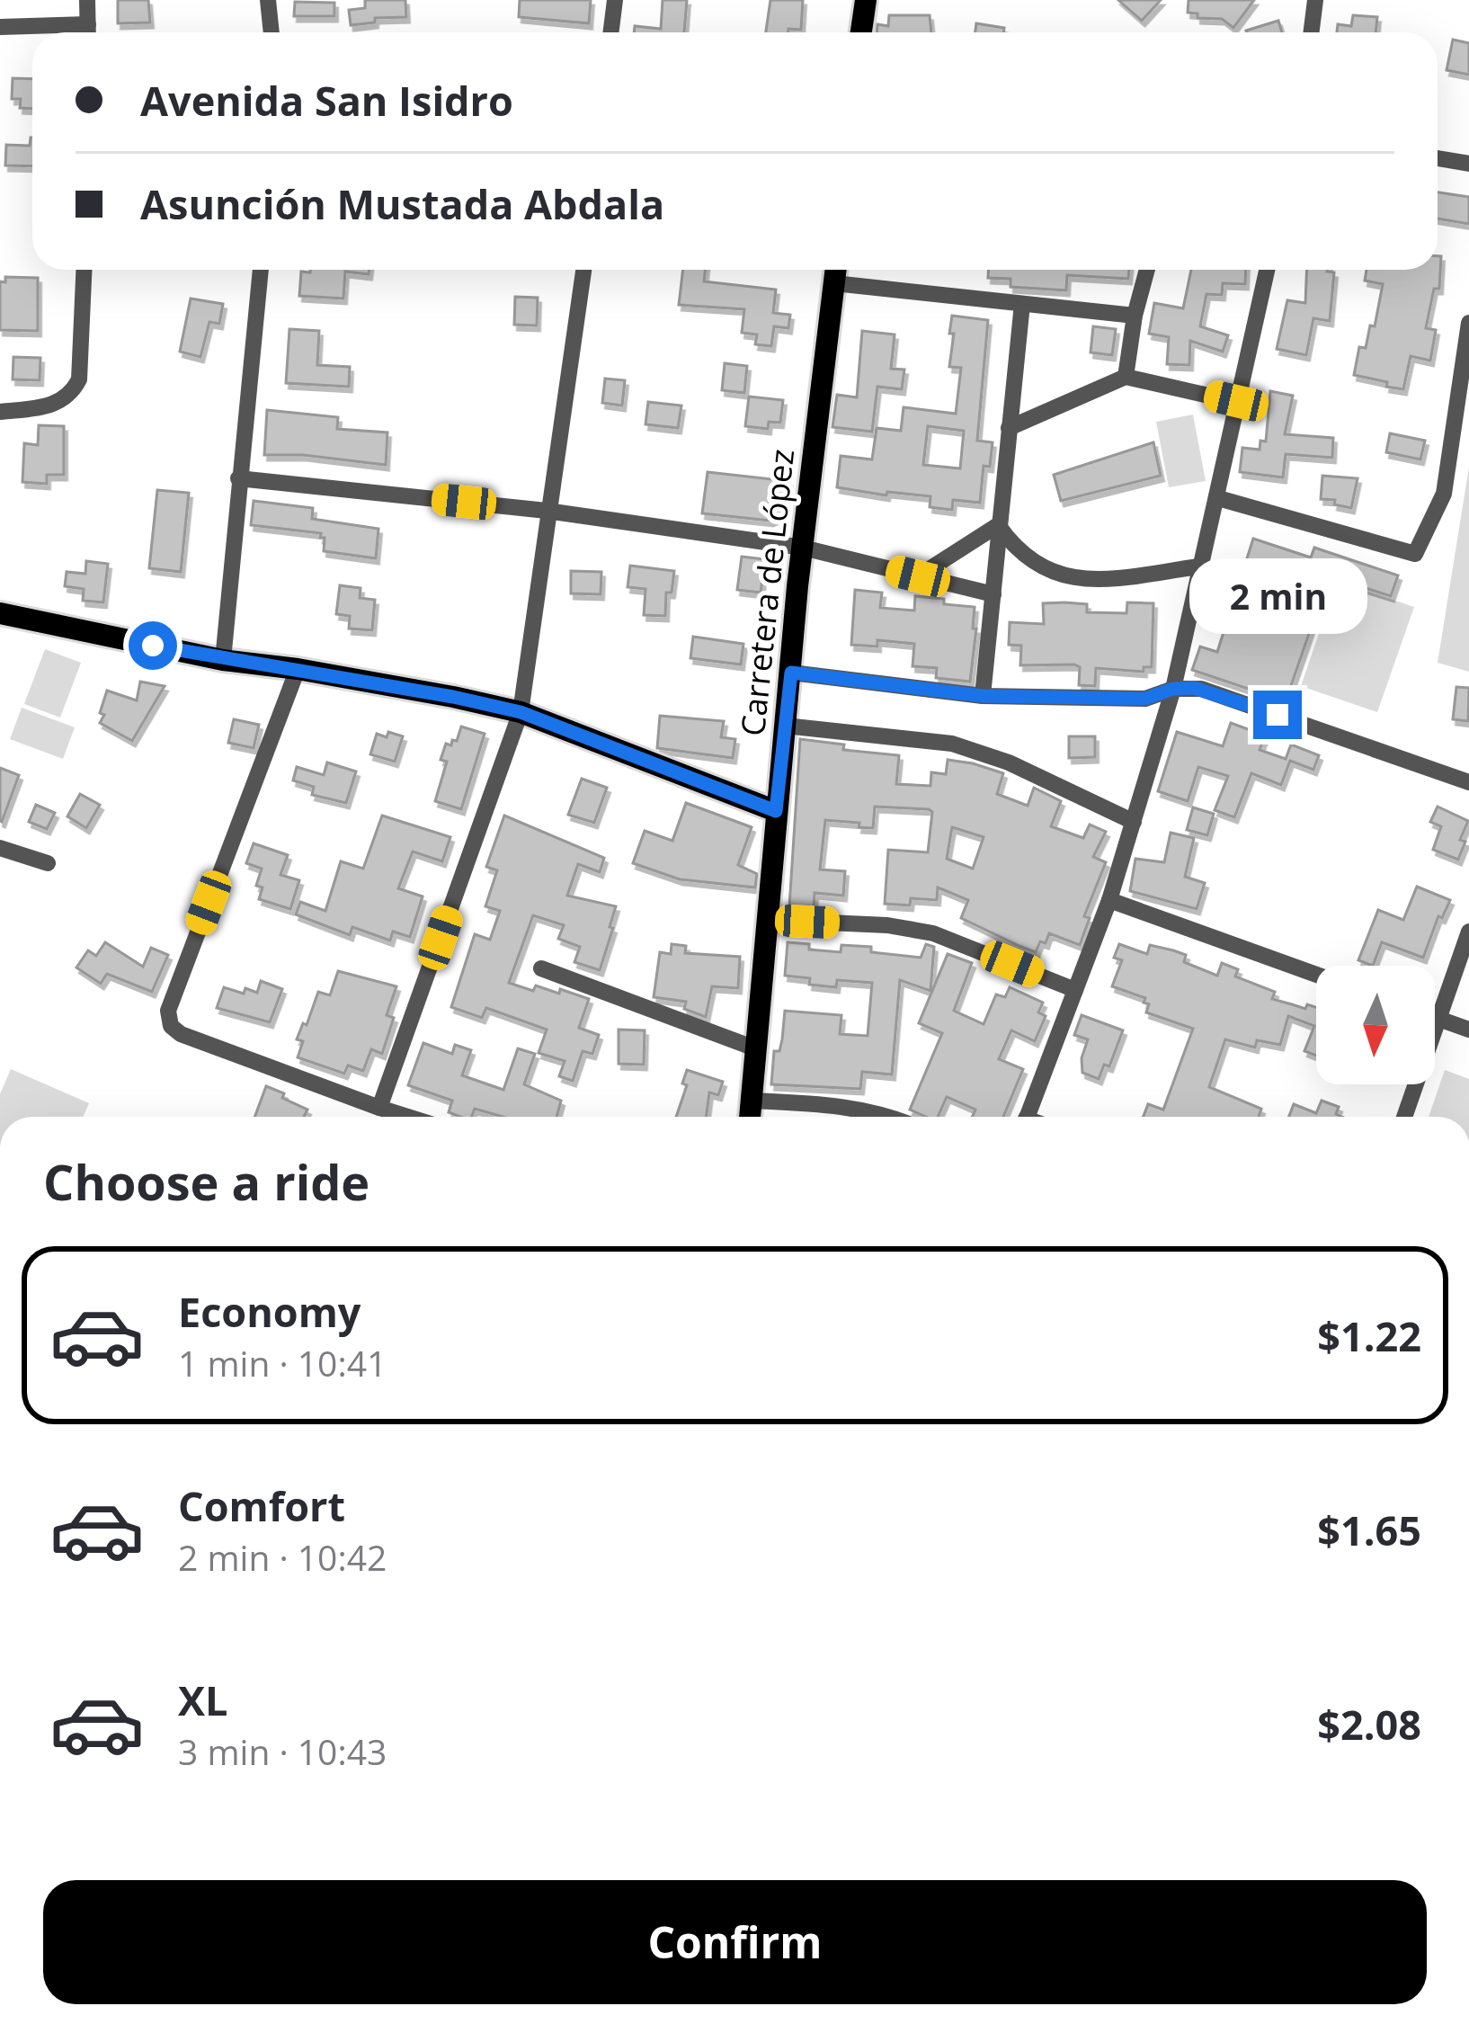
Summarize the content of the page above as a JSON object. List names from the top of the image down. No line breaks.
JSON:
{"streets":{"main road":["Carretera de López"]},"north":"bottom","page":{"banner":["Avenida San Isidro","Asunción Mustada Abdala"],"bubble":"2 min","heading":"Choose a ride","list":[{"name":"Economy","note":"1 min · 10:41","value":"$1.22"},{"name":"Comfort","note":"2 min · 10:42","value":"$1.65"},{"name":"XL","note":"3 min · 10:43","value":"$2.08"}],"buttons":"Confirm"}}
